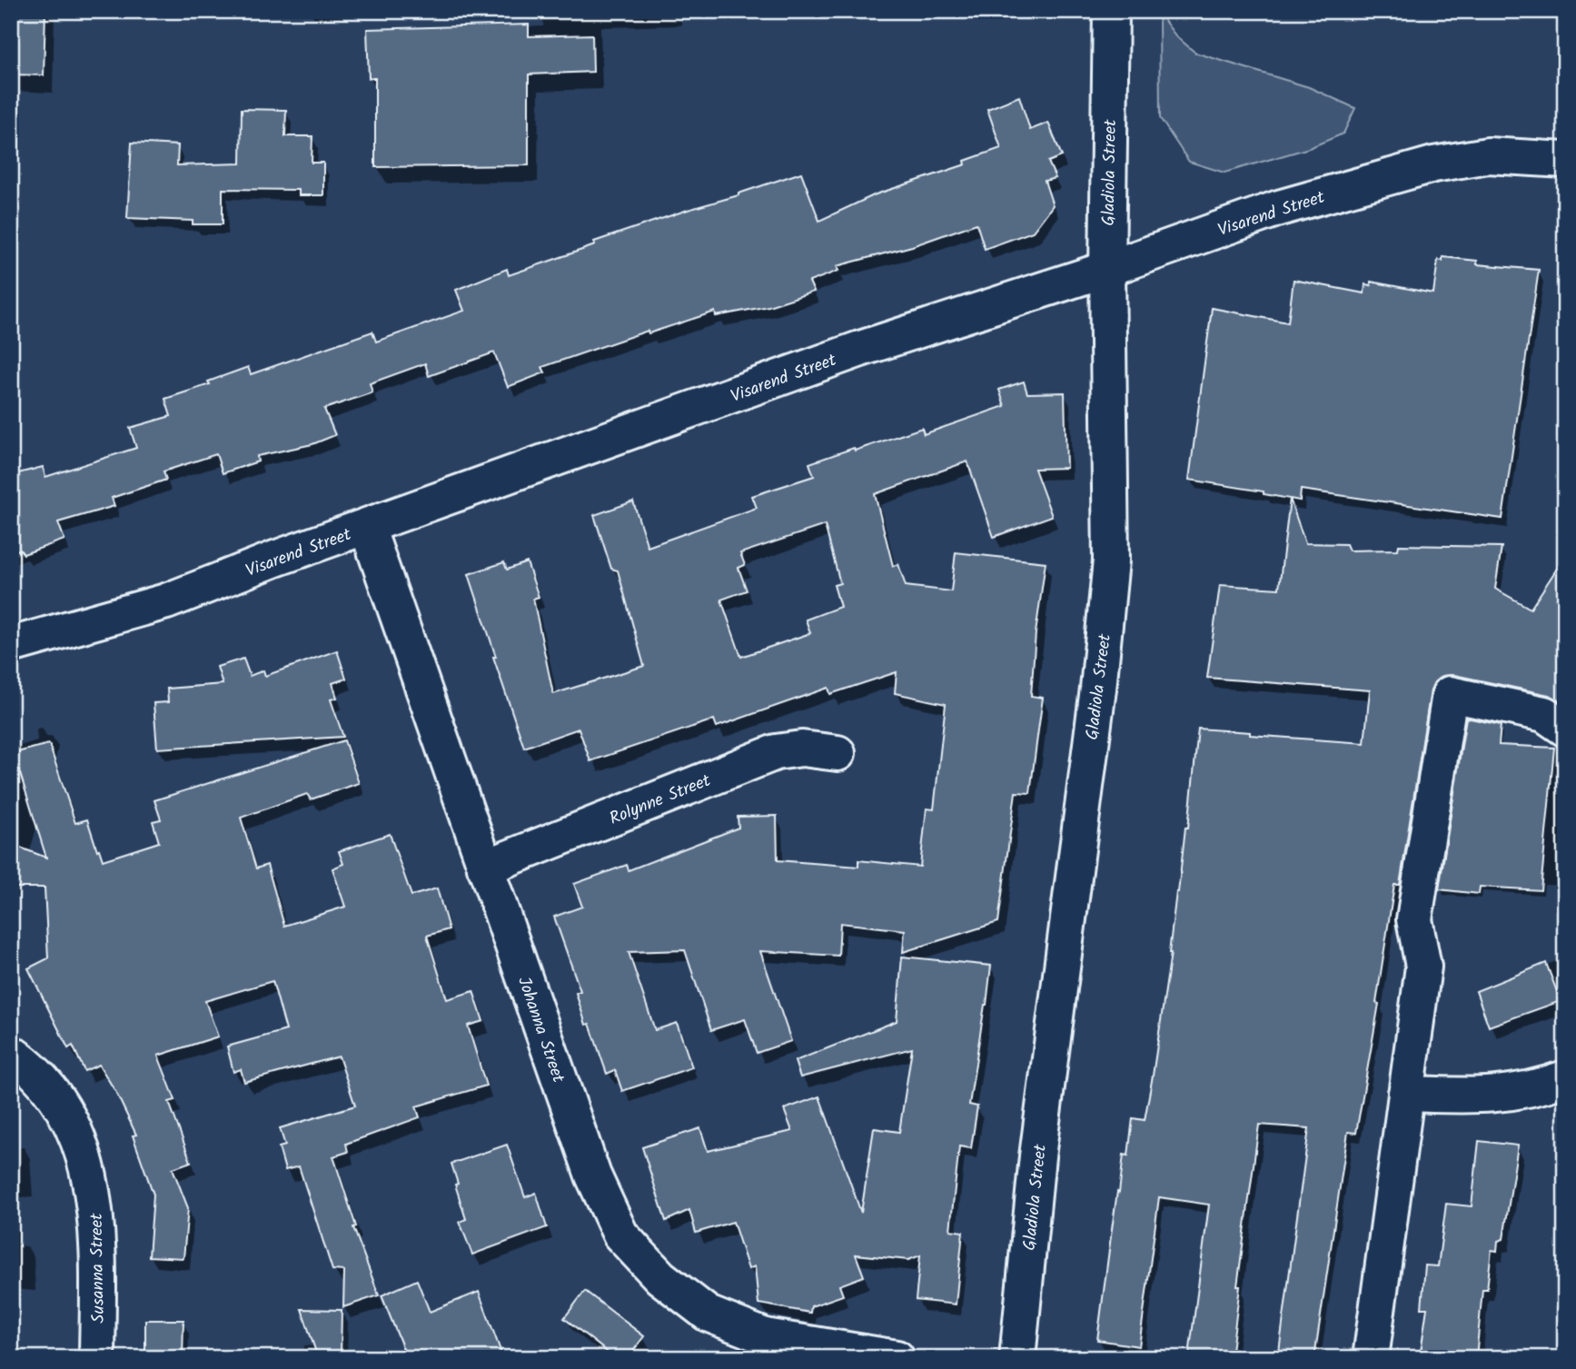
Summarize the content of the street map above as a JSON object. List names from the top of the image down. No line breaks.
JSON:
{"streets":{"street":["Gladiola Street","Visarend Street","Rolynne Street","Johanna Street","Susanna Street"]},"crossings":[["Gladiola Street","Visarend Street"],["Visarend Street","Johanna Street"],["Rolynne Street","Johanna Street"]]}
